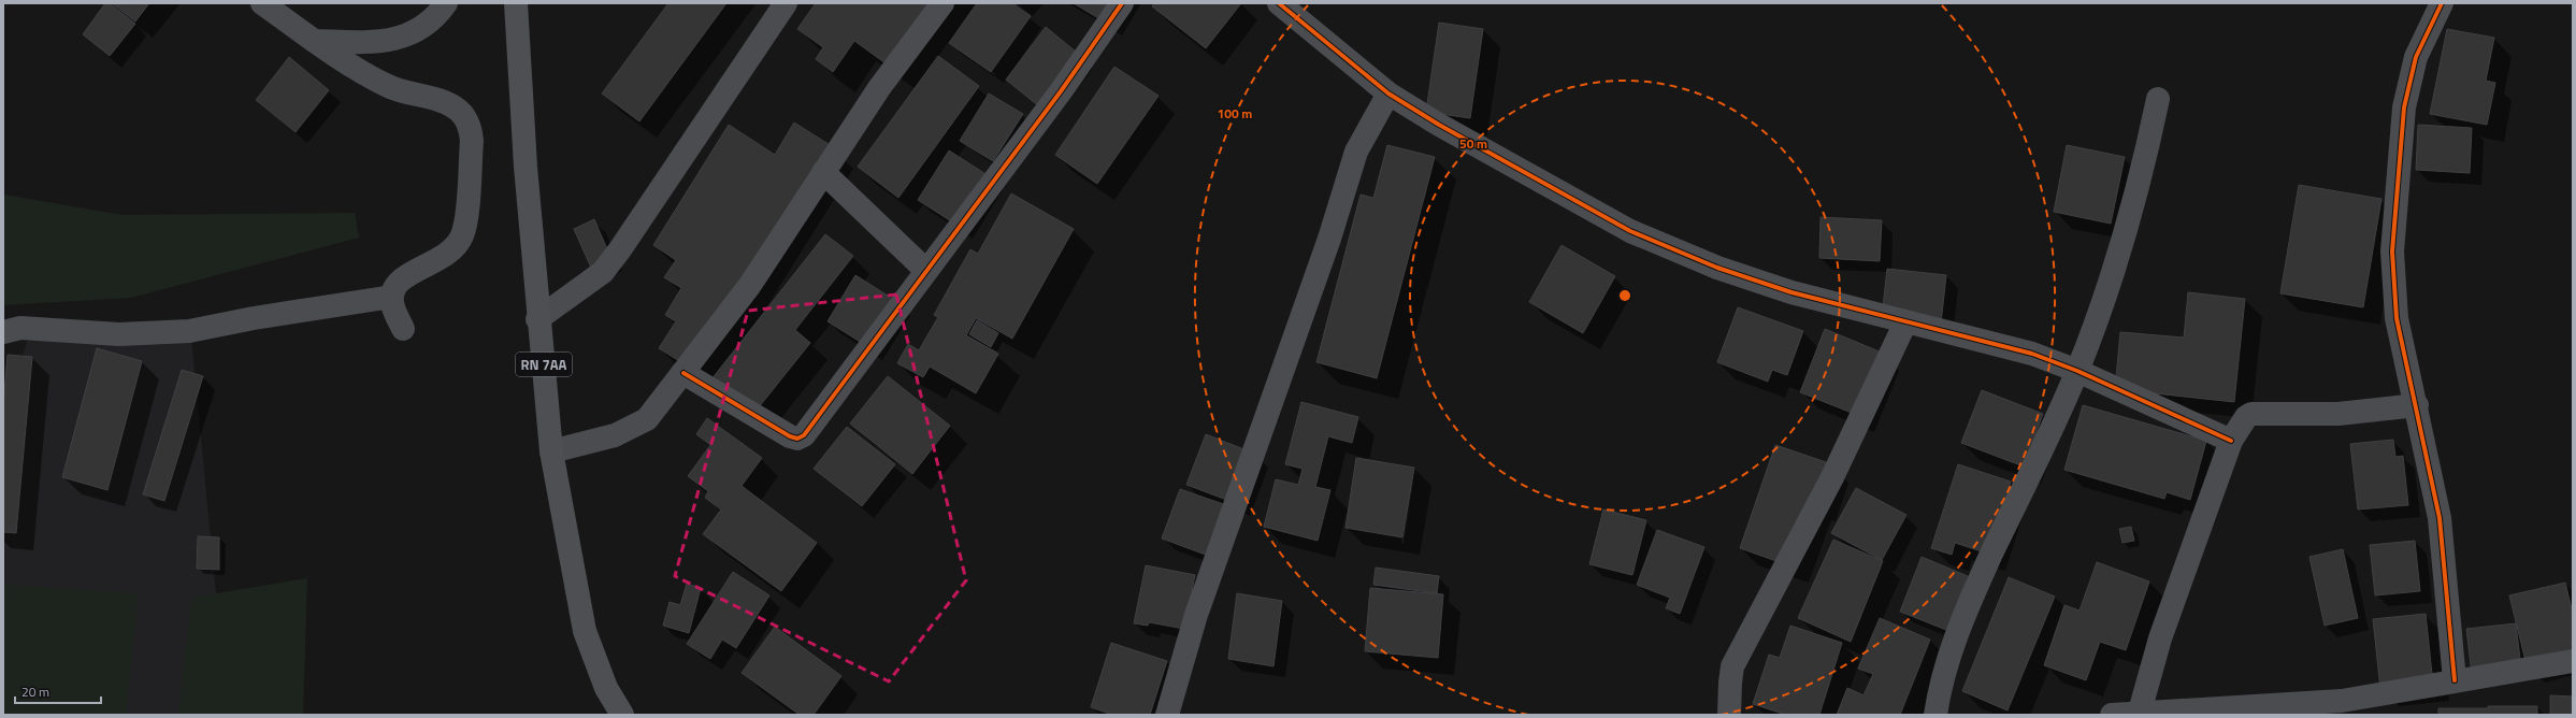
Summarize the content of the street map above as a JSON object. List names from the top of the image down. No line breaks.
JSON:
{"streets":{"main road":["RN 7AA"]},"scale_bar":"20 m","rings":["100 m","50 m"]}
